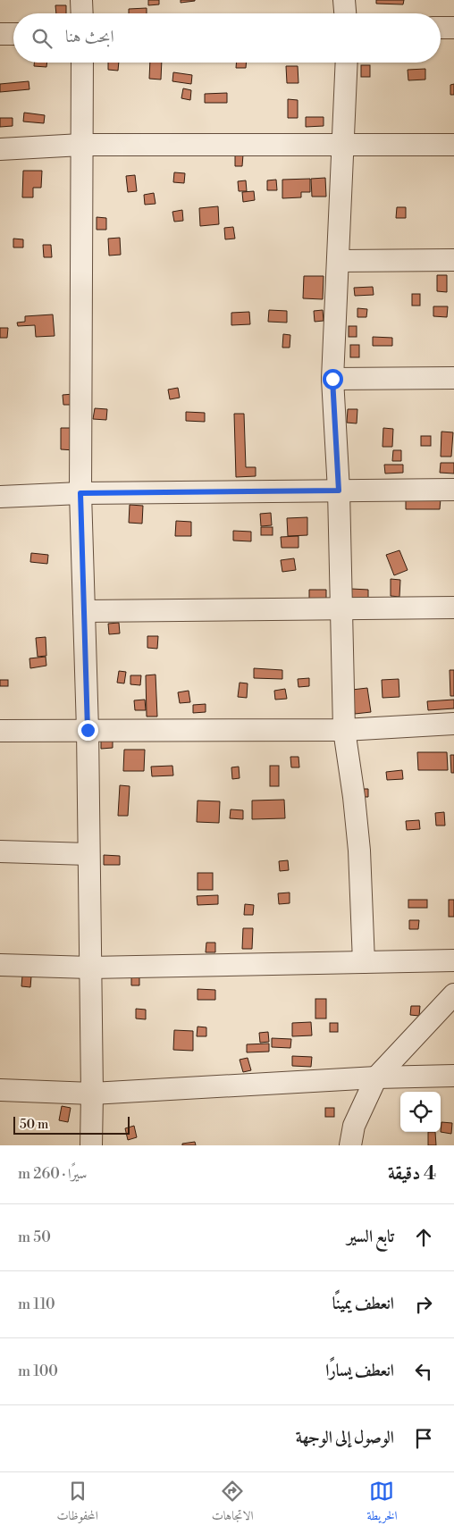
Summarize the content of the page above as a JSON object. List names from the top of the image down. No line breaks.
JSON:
{"scale_bar":"50 m","page":{"search":"ابحث هنا","scale":"50 m","heading":["4 دقيقة","سيرًا · 260 m"],"list":[["تابع السير","50 m"],["انعطف يمينًا","110 m"],["انعطف يسارًا","100 m"],"الوصول إلى الوجهة"],"nav":["الخريطة","الاتجاهات","المحفوظات"]}}
